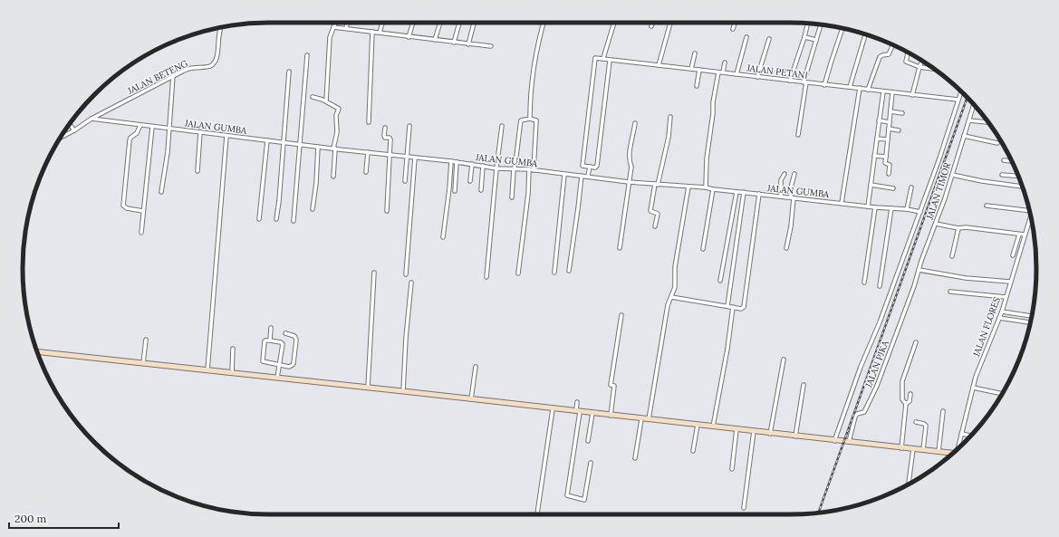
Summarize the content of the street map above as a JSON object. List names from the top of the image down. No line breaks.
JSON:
{"streets":{"street":["JALAN PETANI","JALAN BETENG","JALAN GUMBA","JALAN TIMOR","JALAN FLORES","JALAN PJKA"]},"crossings":[["JALAN BETENG","JALAN GUMBA"],["JALAN TIMOR","JALAN PJKA"]],"scale_bar":"200 m"}
